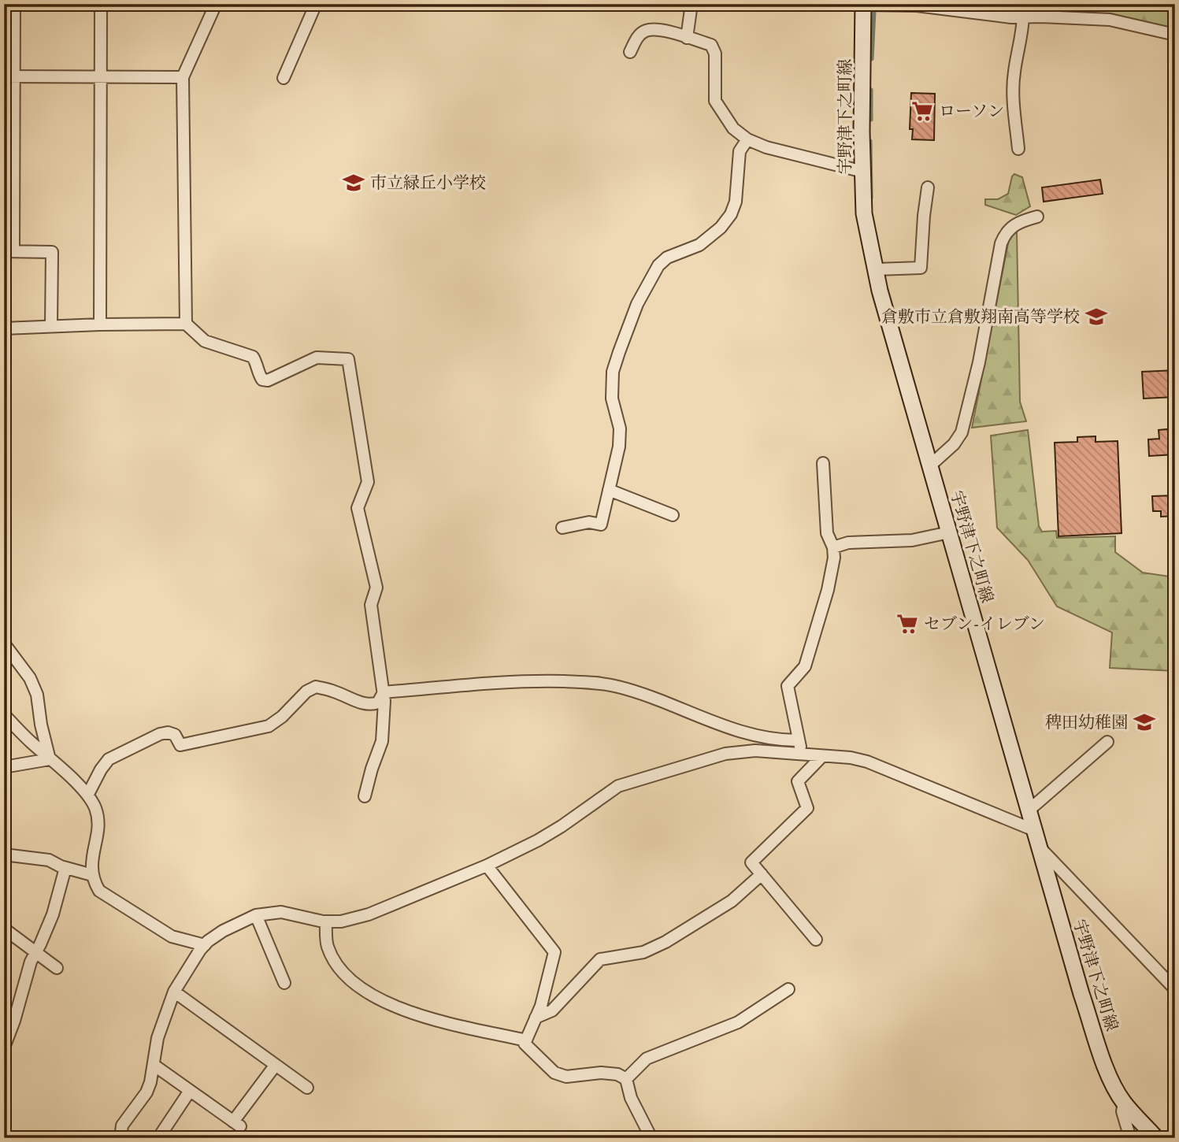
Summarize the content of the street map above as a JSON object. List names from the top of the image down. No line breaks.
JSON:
{"streets":{"main road":["宇野津下之町線"]},"places":{"supermarket":["ローソン","セブン-イレブン"],"school or university":["市立緑丘小学校","倉敷市立倉敷翔南高等学校","稗田幼稚園"]}}
